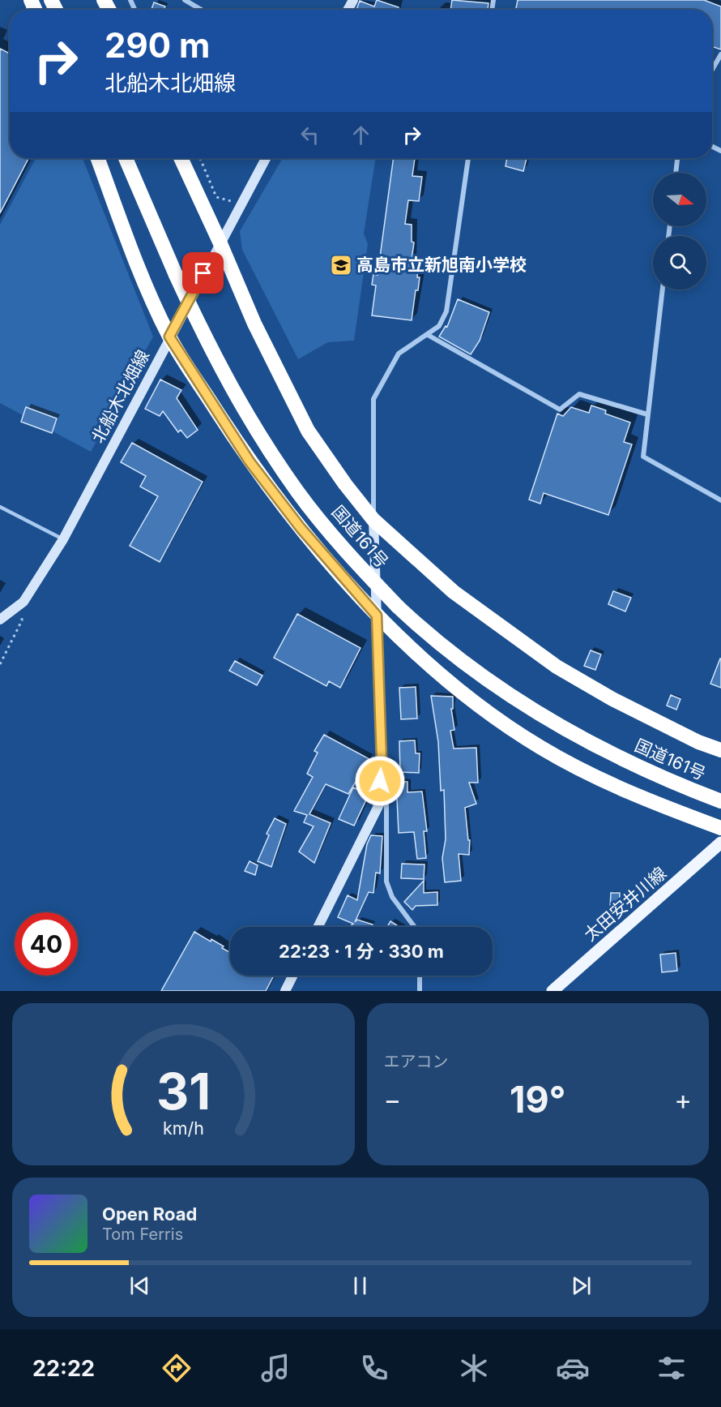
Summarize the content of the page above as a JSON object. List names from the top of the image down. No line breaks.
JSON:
{"streets":{"highway":["国道161号"],"main road":["北船木北畑線","太田安井川線"]},"places":{"school or university":["高島市立新旭南小学校"]},"north":"right","page":{"turn":["290 m","北船木北畑線"],"limit":"40","trip":"22:23 · 1 分 · 330 m","tile":"エアコン","heat":["−","19°","+"],"song":["Open Road","Tom Ferris"],"tabs":"22:22","gauge":["31","km/h"]}}
